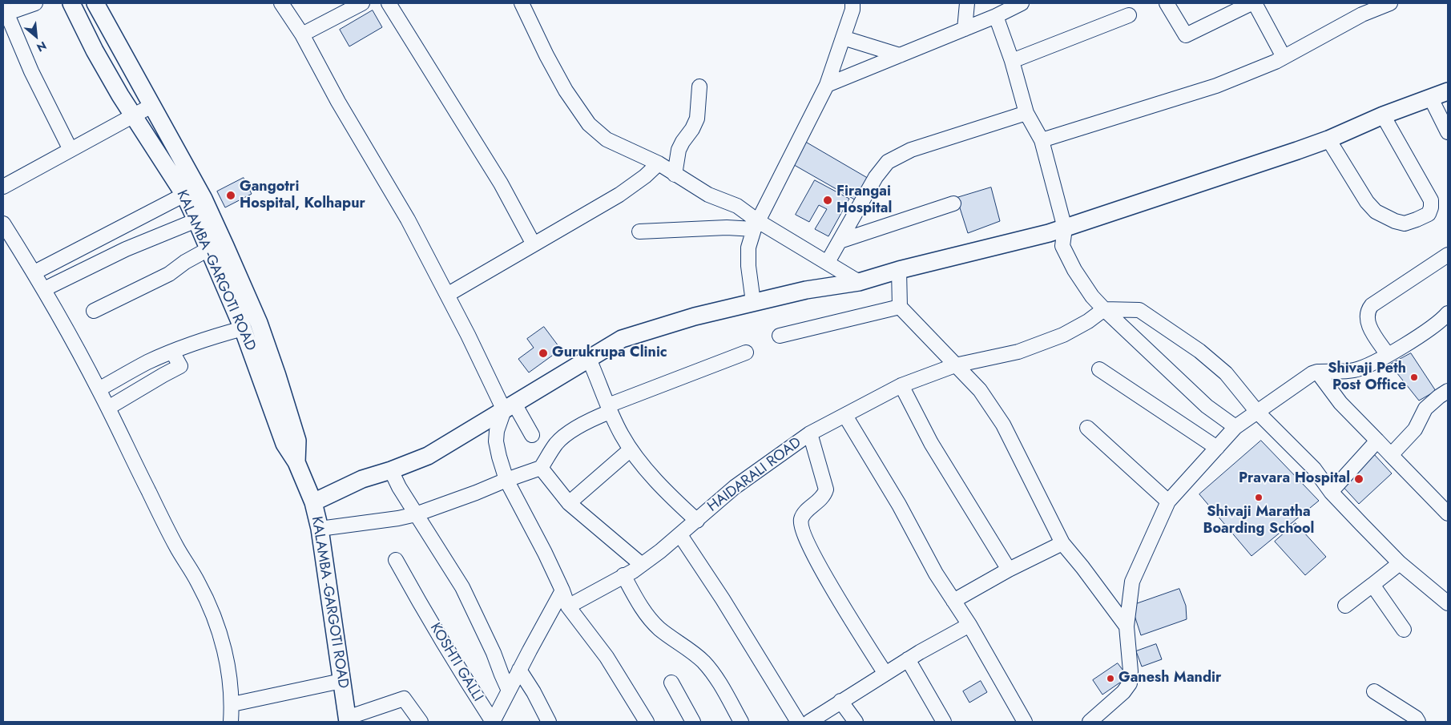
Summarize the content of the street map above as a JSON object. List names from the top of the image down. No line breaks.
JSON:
{"streets":{"main road":["KALAMBA -GARGOTI ROAD"],"street":["HAIDARALI ROAD","KOSHTI GALLI"]},"places":["Gangotri Hospital, Kolhapur","Firangai Hospital","Gurukrupa Clinic","Shivaji Peth Post Office","Pravara Hospital","Shivaji Maratha Boarding School","Ganesh Mandir"],"north":"bottom right"}
